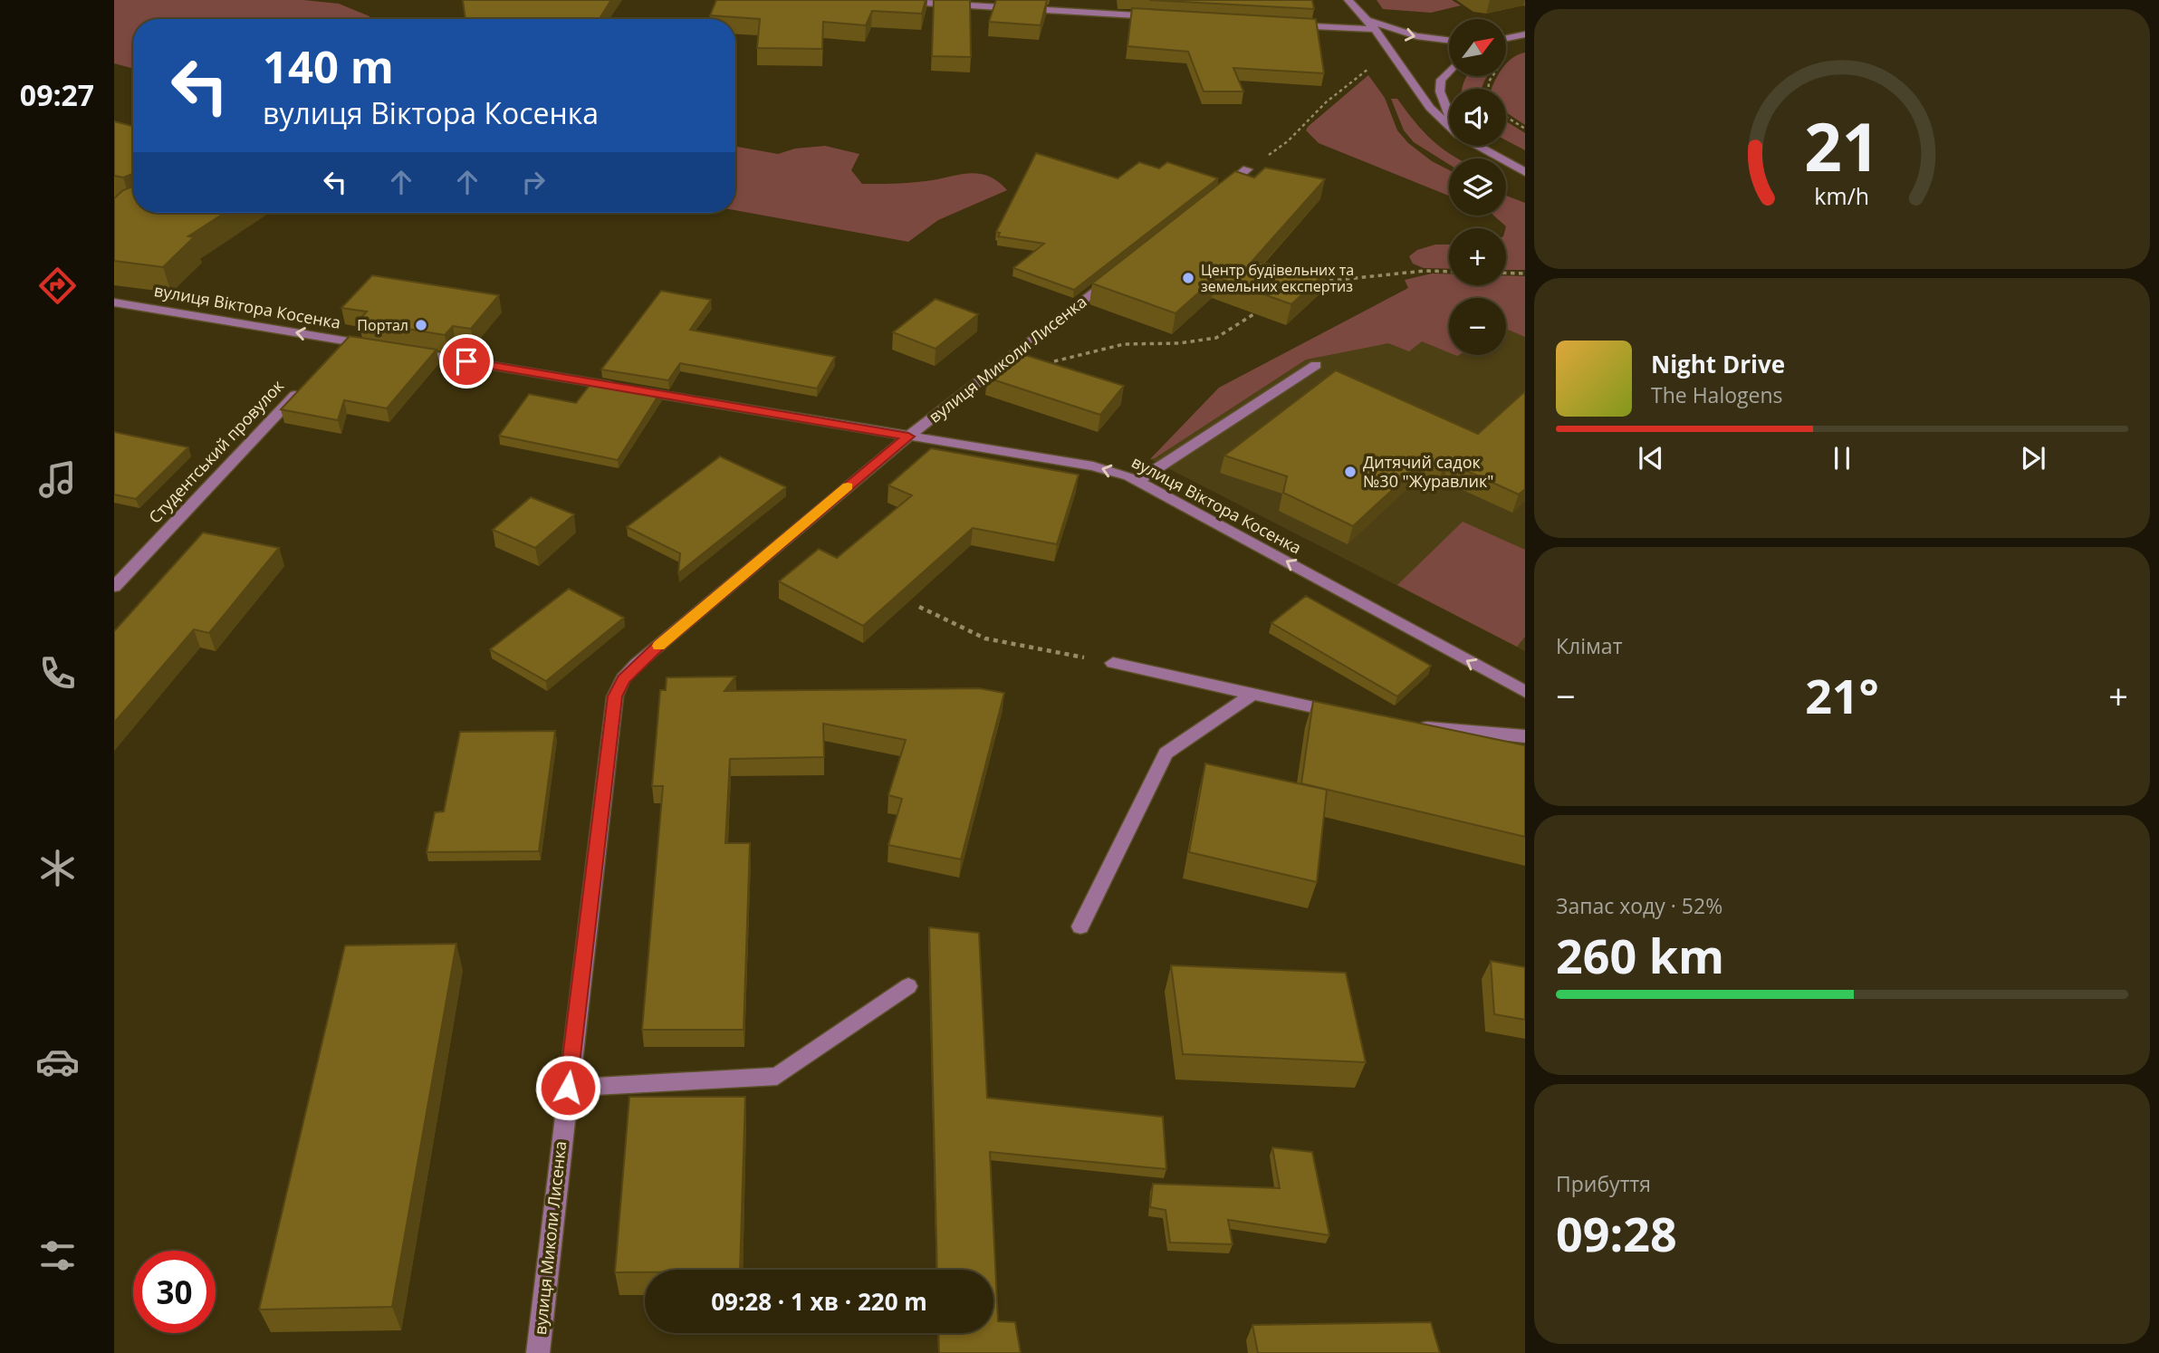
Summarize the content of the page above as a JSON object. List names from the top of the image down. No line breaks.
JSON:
{"streets":{"street":["вулиця Віктора Косенка","вулиця Миколи Лисенка","Студентський провулок"]},"crossings":[["вулиця Віктора Косенка","вулиця Миколи Лисенка"]],"one_way":["вулиця Віктора Косенка"],"places":["Центр будівельних та земельних експертиз","Портал","Дитячий садок №30 \"Журавлик\""],"north":"top right","page":{"tabs":"09:27","map_buttons":["+","−"],"turn":["140 m","вулиця Віктора Косенка"],"song":["Night Drive","The Halogens"],"tile":["Клімат",["Запас ходу · 52%","260 km"],["Прибуття","09:28"]],"heat":["−","21°","+"],"limit":"30","trip":"09:28 · 1 хв · 220 m","gauge":["21","km/h"]}}
